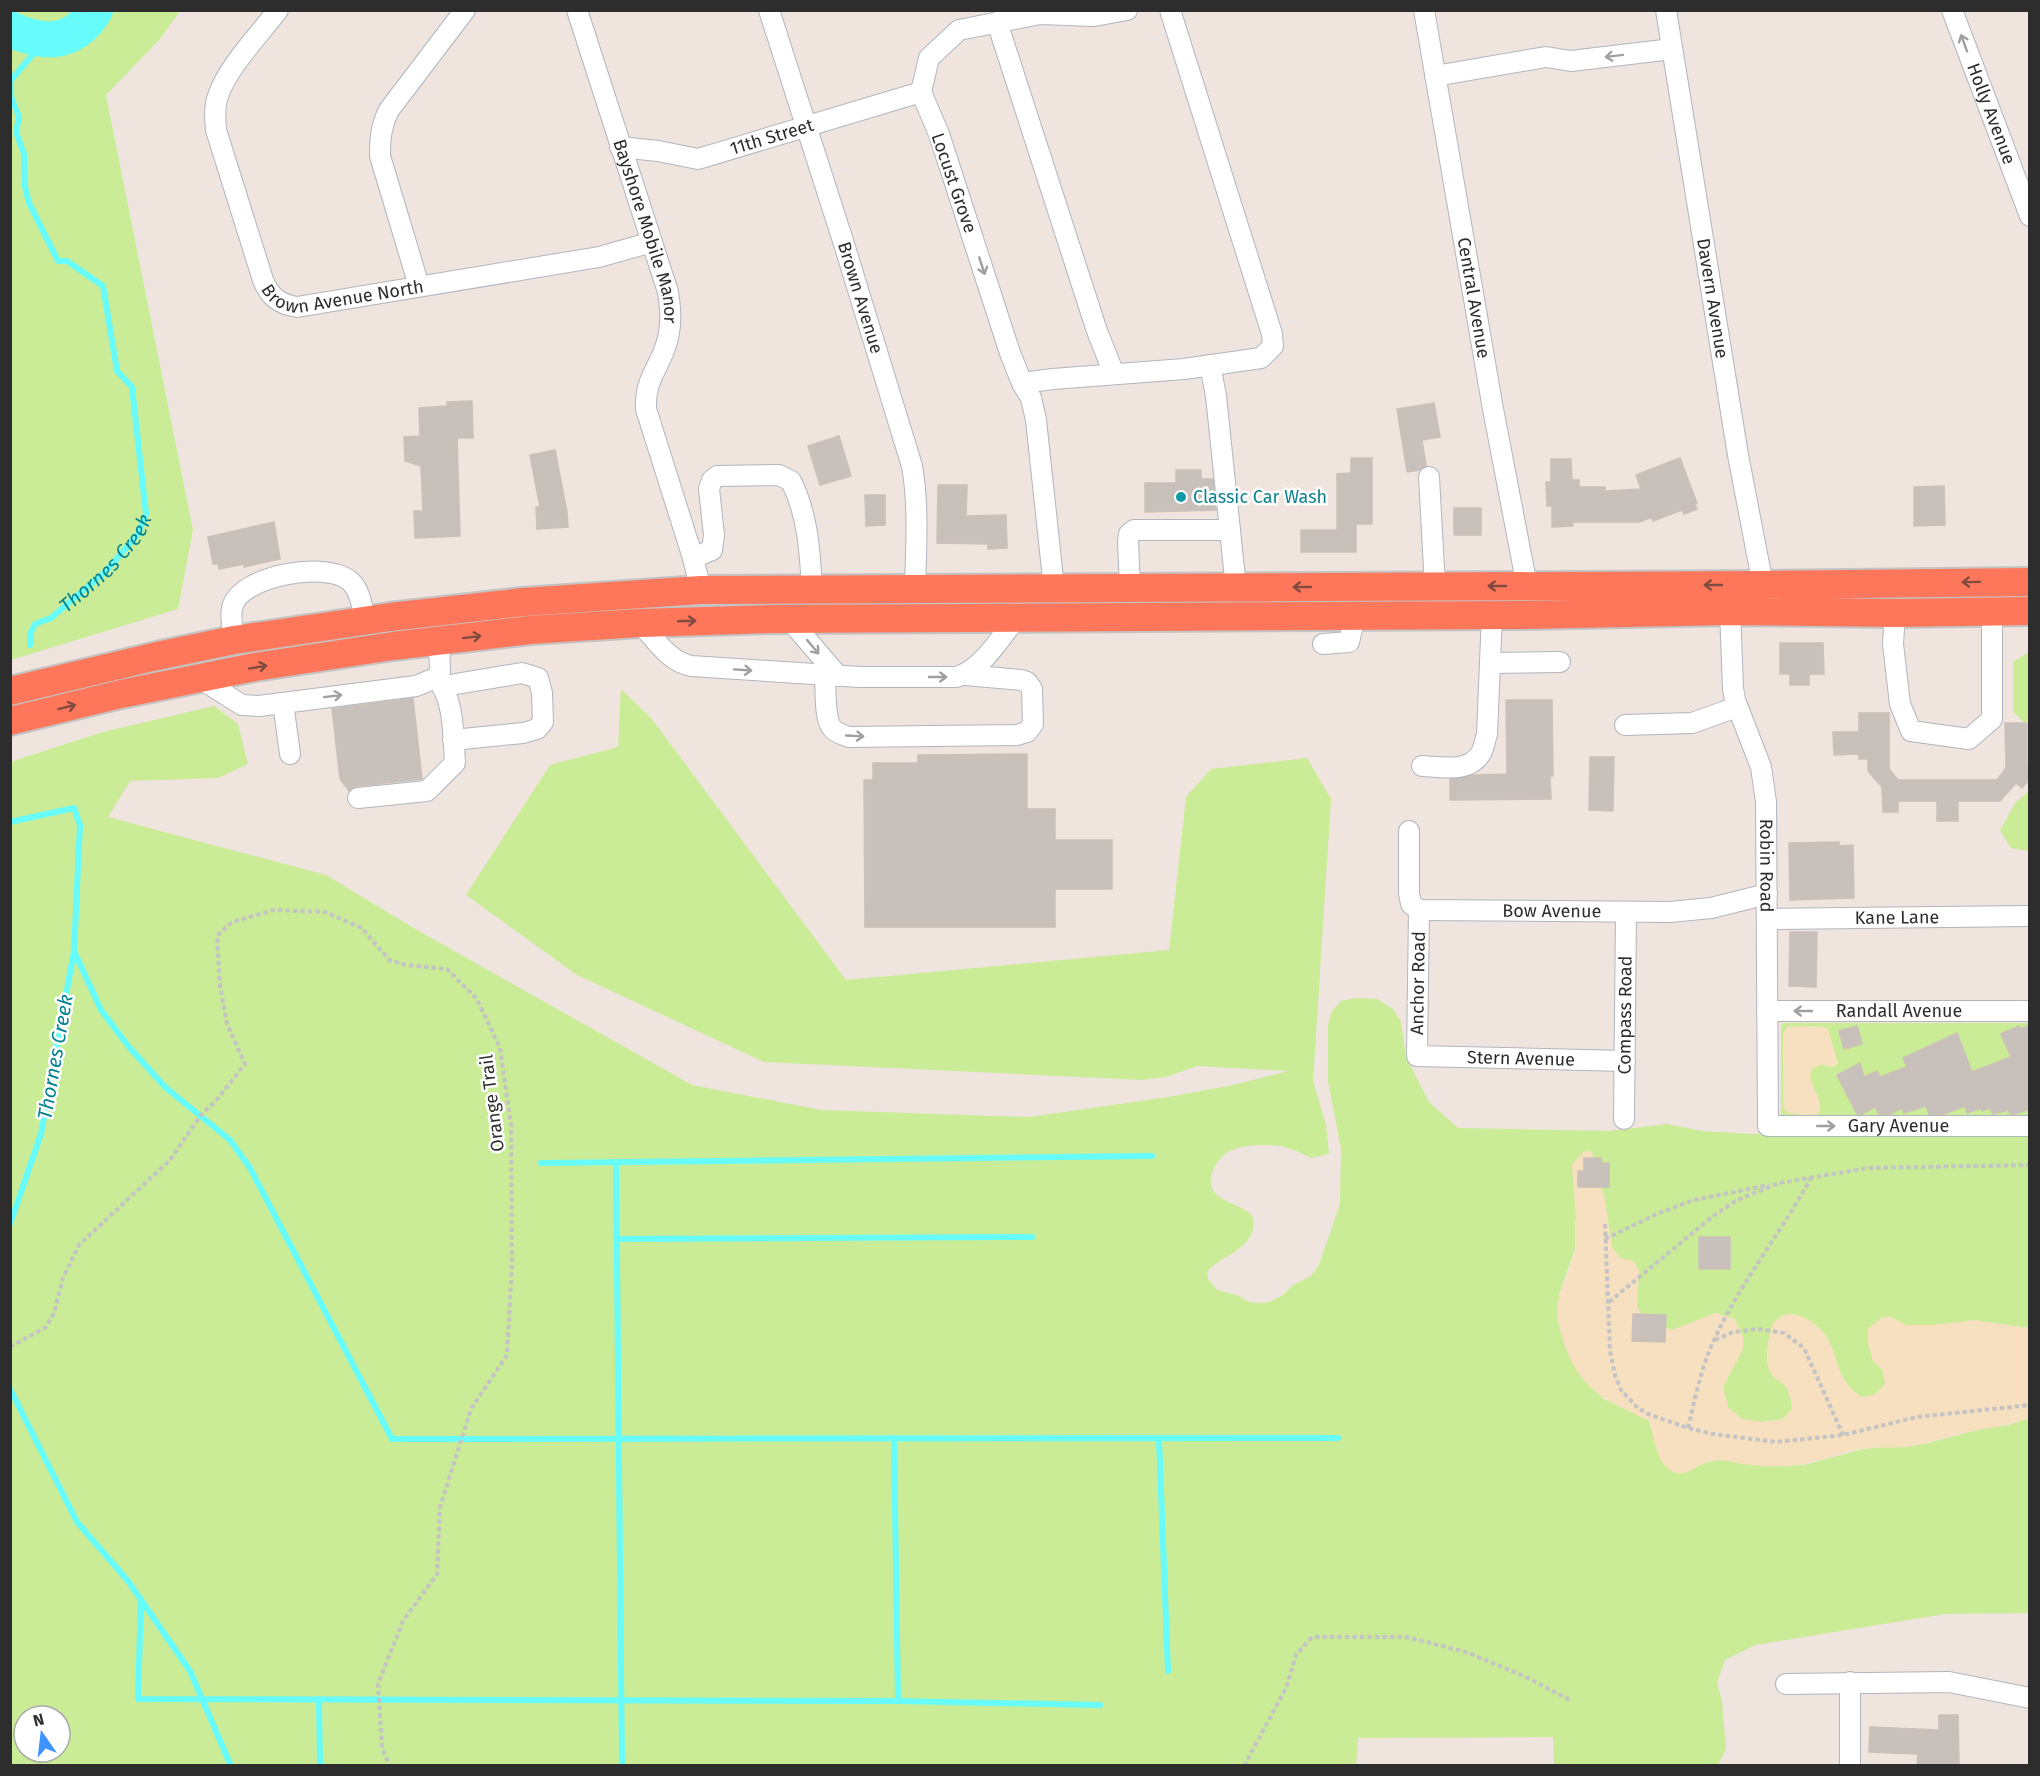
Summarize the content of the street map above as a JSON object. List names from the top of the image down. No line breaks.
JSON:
{"streets":{"street":["Holly Avenue","11th Street","Locust Grove","Bayshore Mobile Manor","Brown Avenue North","Brown Avenue","Davern Avenue","Central Avenue","Robin Road","Bow Avenue","Kane Lane","Anchor Road","Randall Avenue","Compass Road","Stern Avenue","Gary Avenue"],"path":["Orange Trail"]},"crossings":[["11th Street","Locust Grove"],["11th Street","Bayshore Mobile Manor"],["11th Street","Brown Avenue"],["Bayshore Mobile Manor","Brown Avenue North"],["Robin Road","Bow Avenue"],["Robin Road","Kane Lane"],["Robin Road","Randall Avenue"],["Robin Road","Gary Avenue"],["Bow Avenue","Anchor Road"],["Bow Avenue","Compass Road"],["Anchor Road","Stern Avenue"],["Compass Road","Stern Avenue"]],"one_way":["Holly Avenue","Randall Avenue","Gary Avenue"],"water":["Thornes Creek"],"places":["Classic Car Wash"],"north":"top"}
